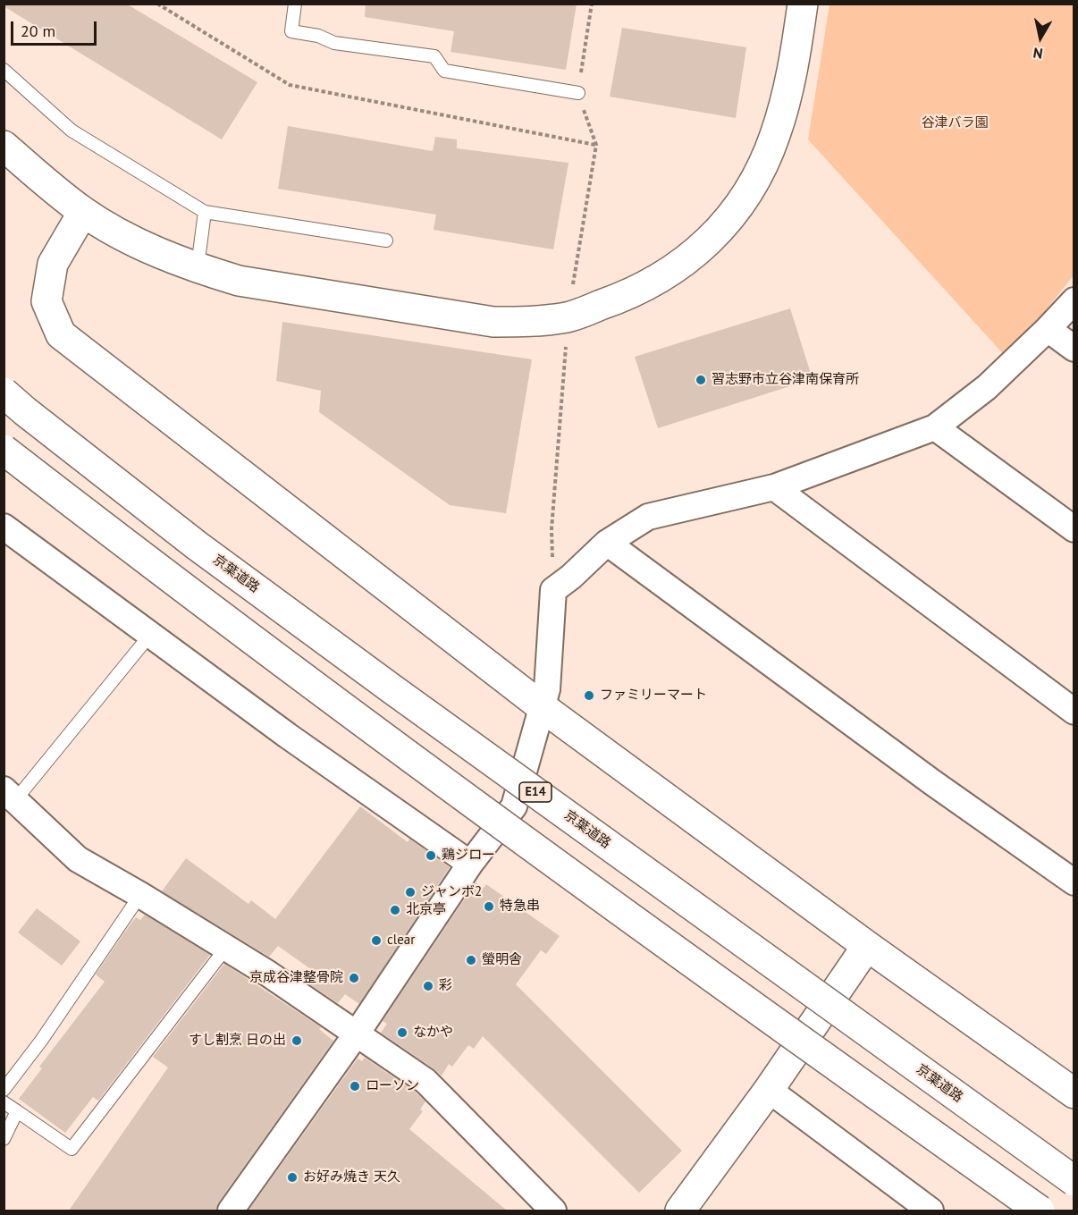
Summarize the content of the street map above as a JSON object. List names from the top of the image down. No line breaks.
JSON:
{"streets":{"main road":["京葉道路","E14"]},"parks":["谷津バラ園"],"places":["習志野市立谷津南保育所","ファミリーマート","鶏ジロー","ジャンボ2","特急串","北京亭","clear","螢明舎","京成谷津整骨院","彩","なかや","すし割烹 日の出","ローソン","お好み焼き 天久"],"scale_bar":"20 m","north":"bottom"}
